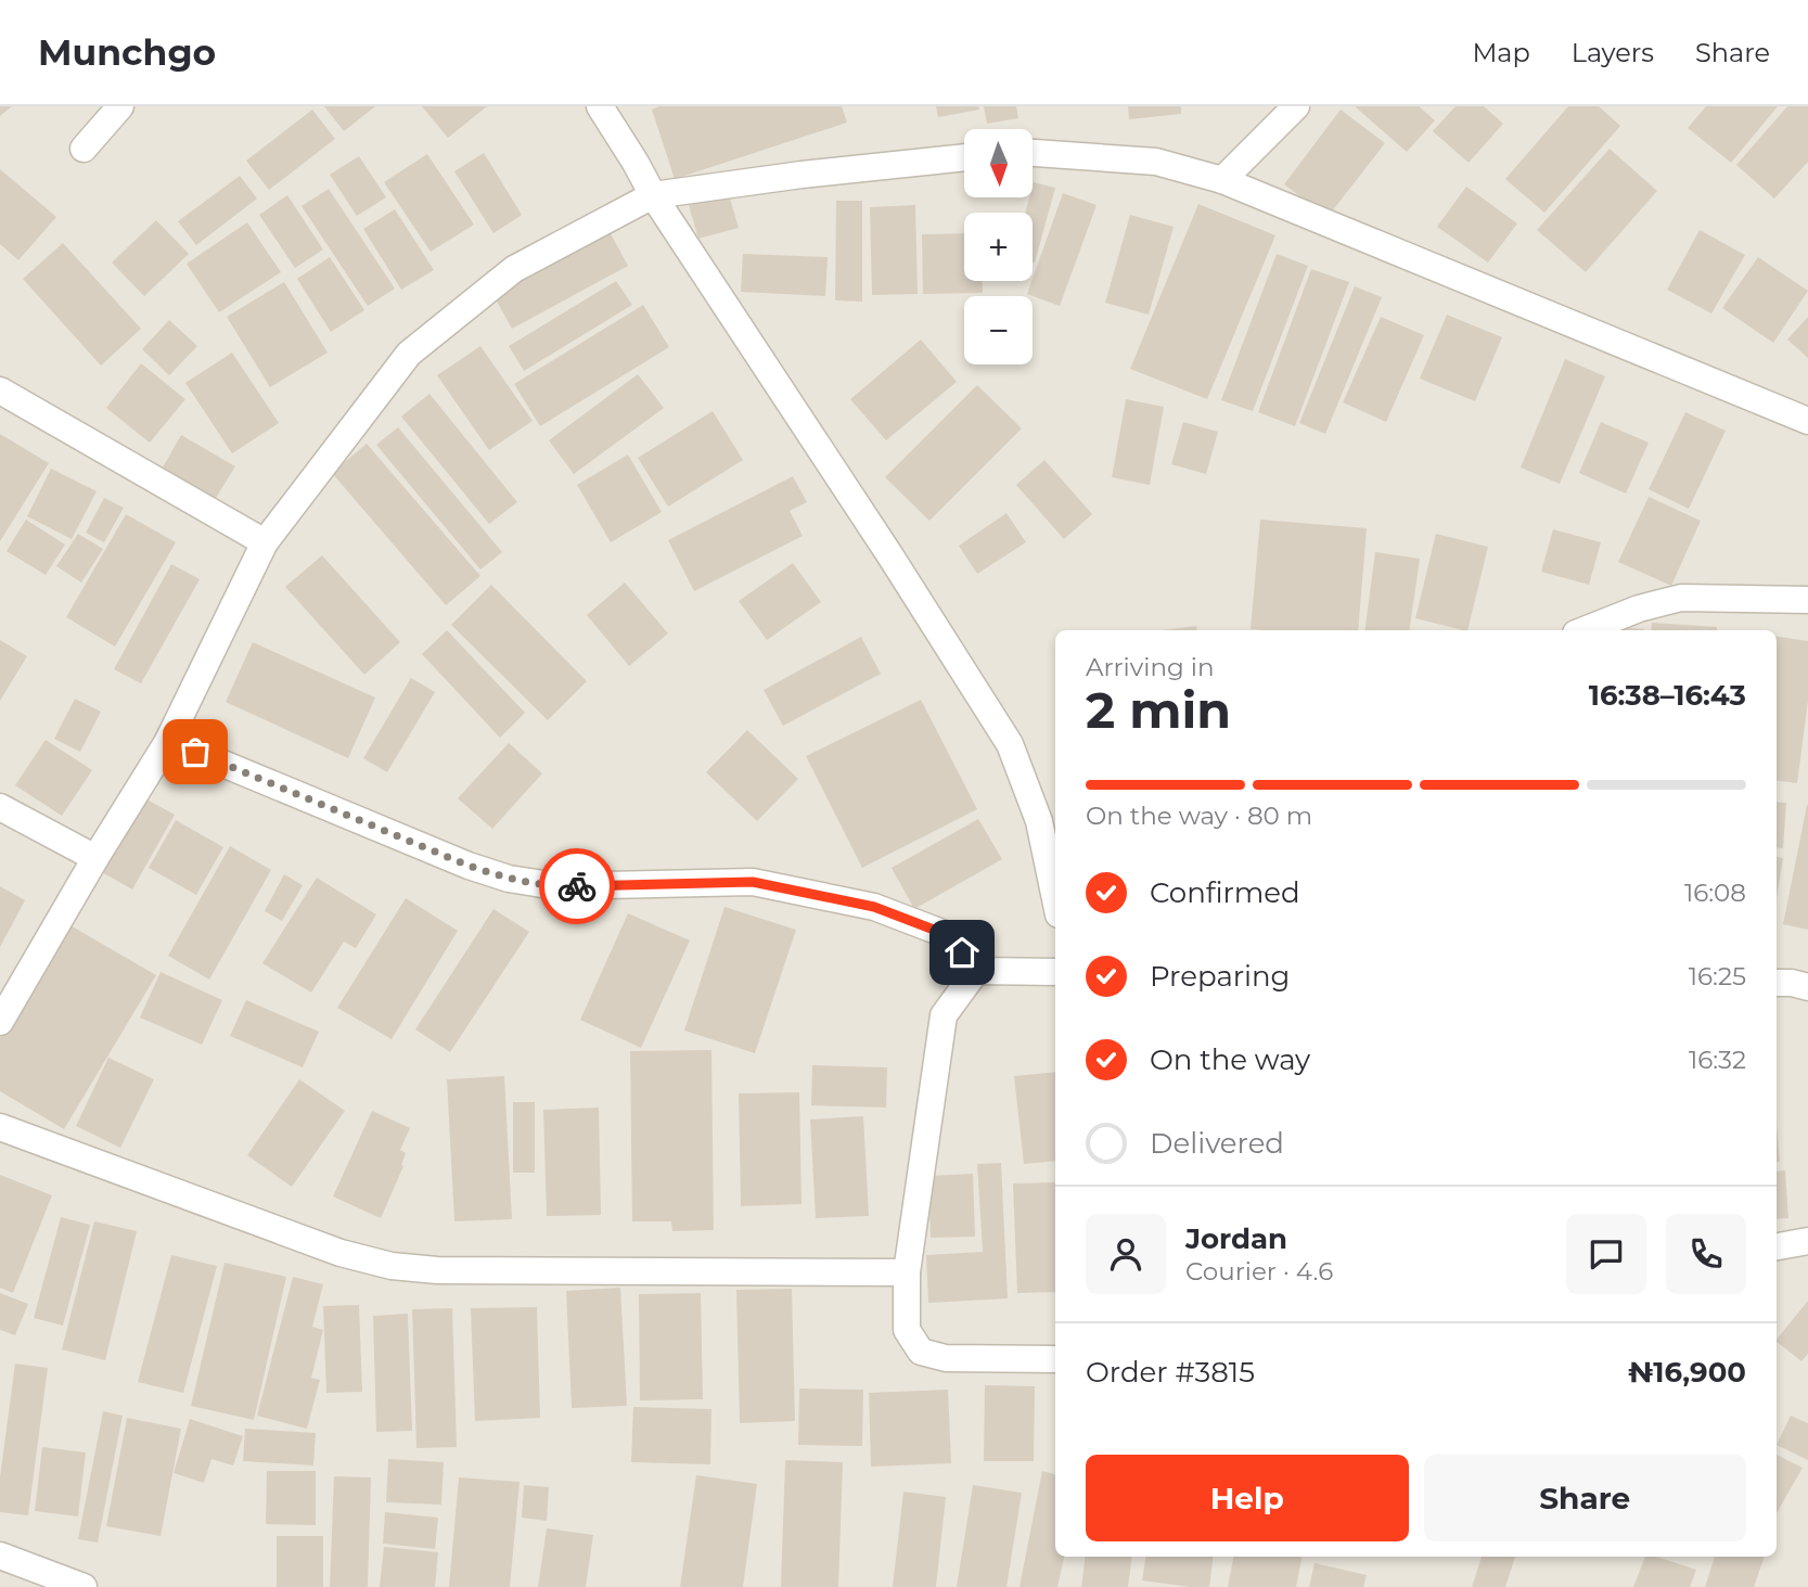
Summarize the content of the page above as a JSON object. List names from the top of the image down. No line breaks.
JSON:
{"north":"bottom","page":{"header":"Munchgo","nav":["Map","Layers","Share"],"map_buttons":["+","−"],"heading":["2 min","Arriving in","16:38–16:43"],"panel":["Jordan","Courier · 4.6","Order #3815","₦16,900"],"bar":"On the way · 80 m","list":[["Confirmed","16:08"],["Preparing","16:25"],["On the way","16:32"],"Delivered"],"buttons":["Help","Share"]}}
